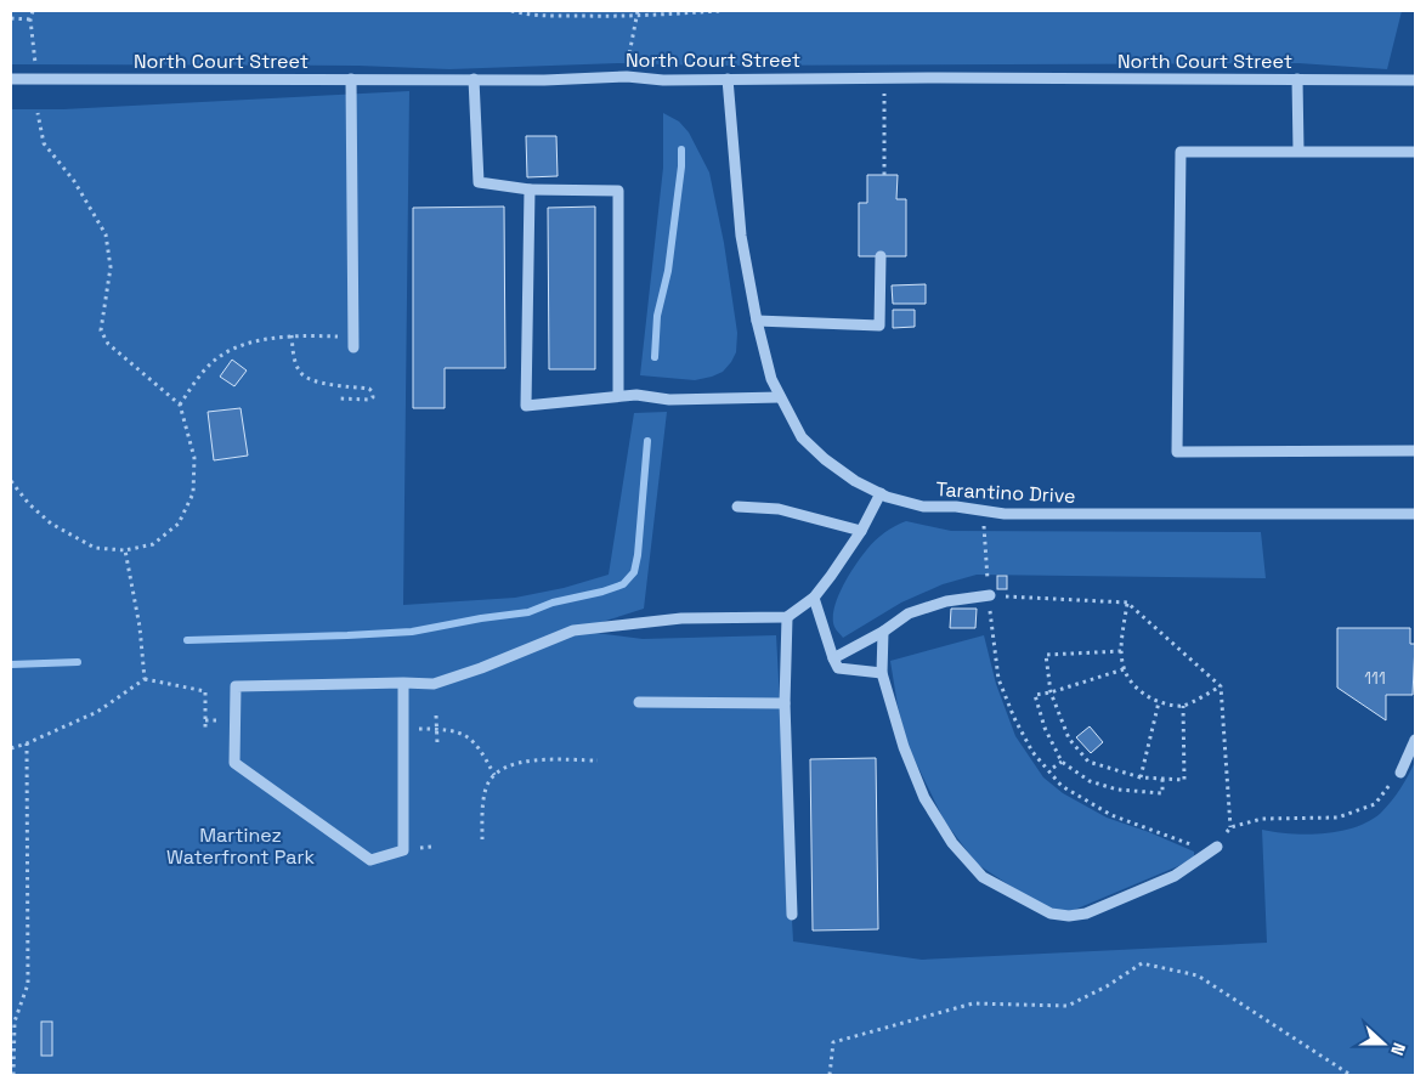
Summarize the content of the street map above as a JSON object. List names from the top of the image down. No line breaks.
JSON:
{"streets":{"street":["North Court Street","Tarantino Drive"]},"crossings":[["North Court Street","Tarantino Drive"]],"parks":["Martinez Waterfront Park"],"house_numbers":["111"],"north":"right"}
